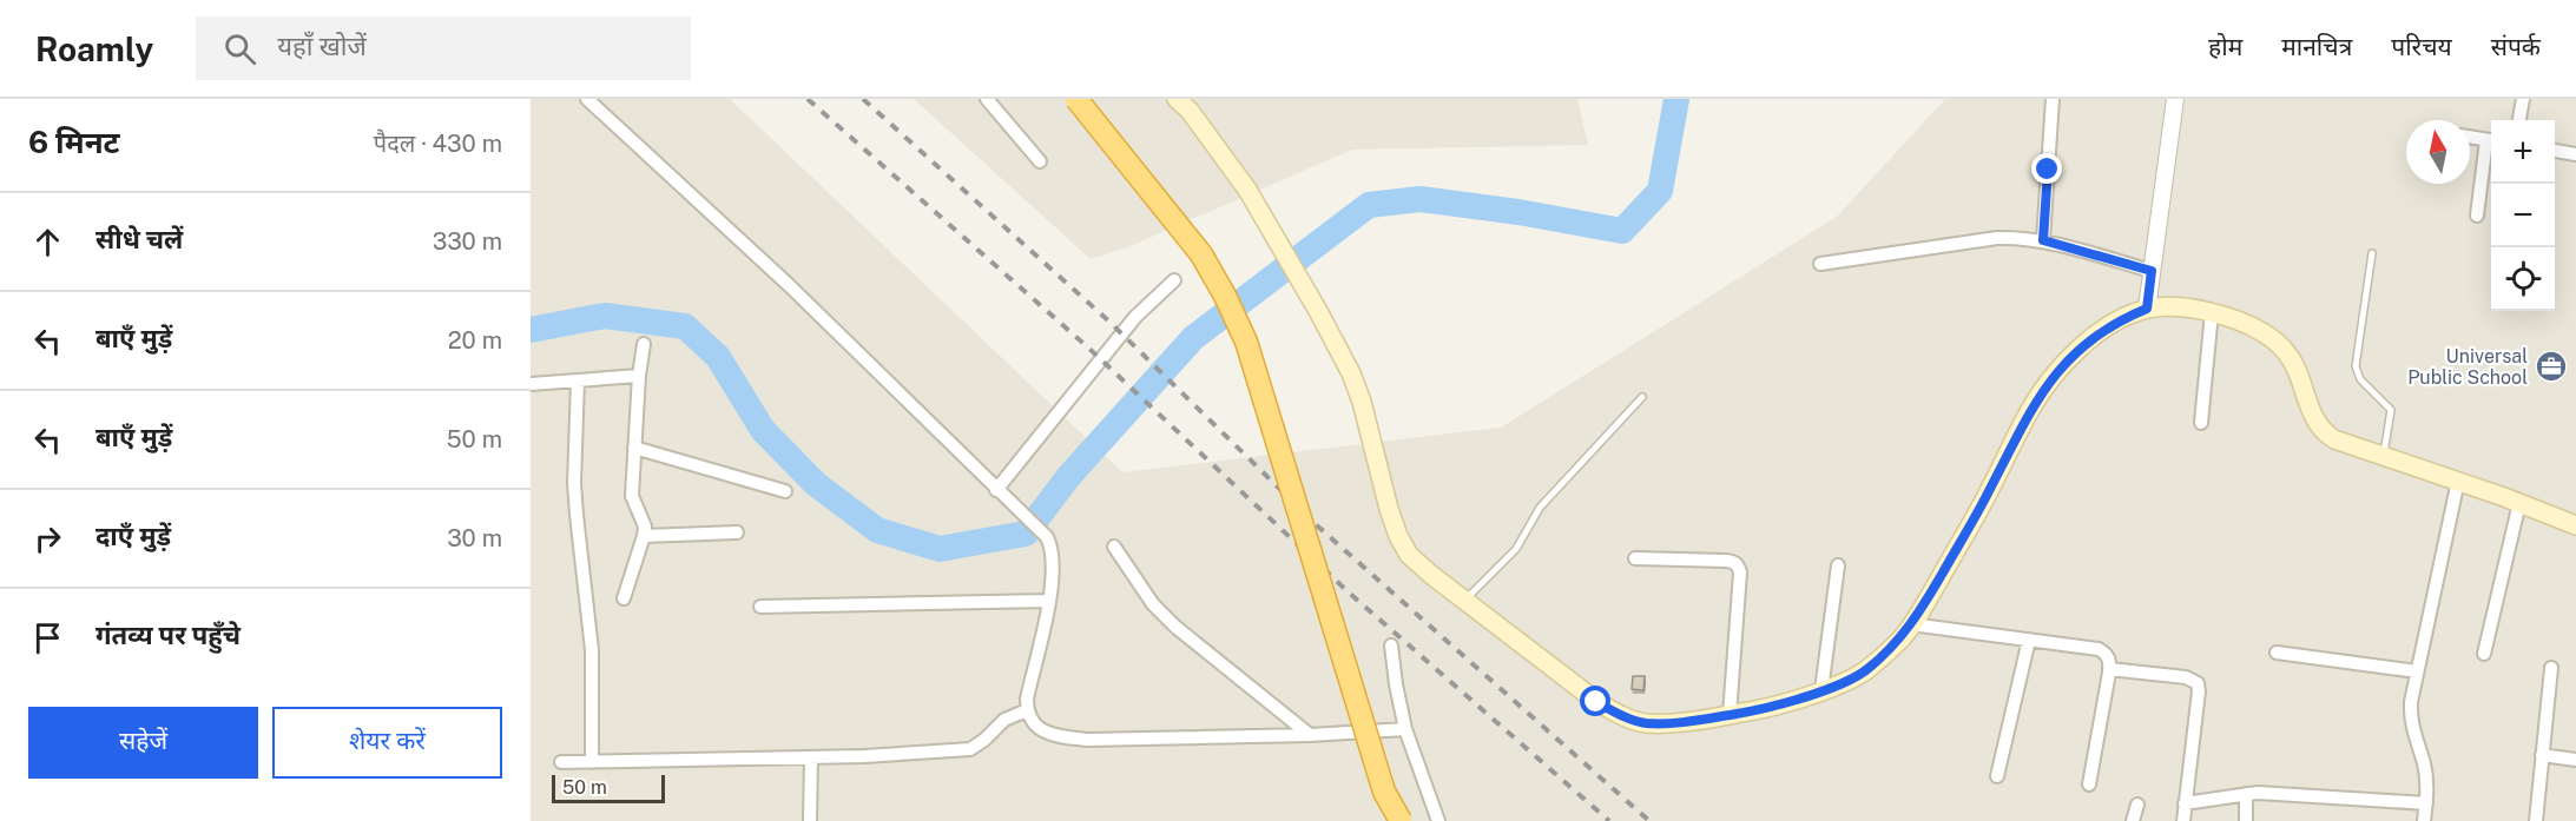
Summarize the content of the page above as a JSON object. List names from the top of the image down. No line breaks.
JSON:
{"places":{"office":["Universal Public School"]},"scale_bar":"50 m","north":"top","page":{"header":"Roamly","search":"यहाँ खोजें","nav":["होम","मानचित्र","परिचय","संपर्क"],"heading":["6 मिनट","पैदल · 430 m"],"map_buttons":["+","−"],"list":[["सीधे चलें","330 m"],["बाएँ मुड़ें","20 m"],["बाएँ मुड़ें","50 m"],["दाएँ मुड़ें","30 m"],"गंतव्य पर पहुँचे"],"buttons":["सहेजें","शेयर करें"],"scale":"50 m"}}
